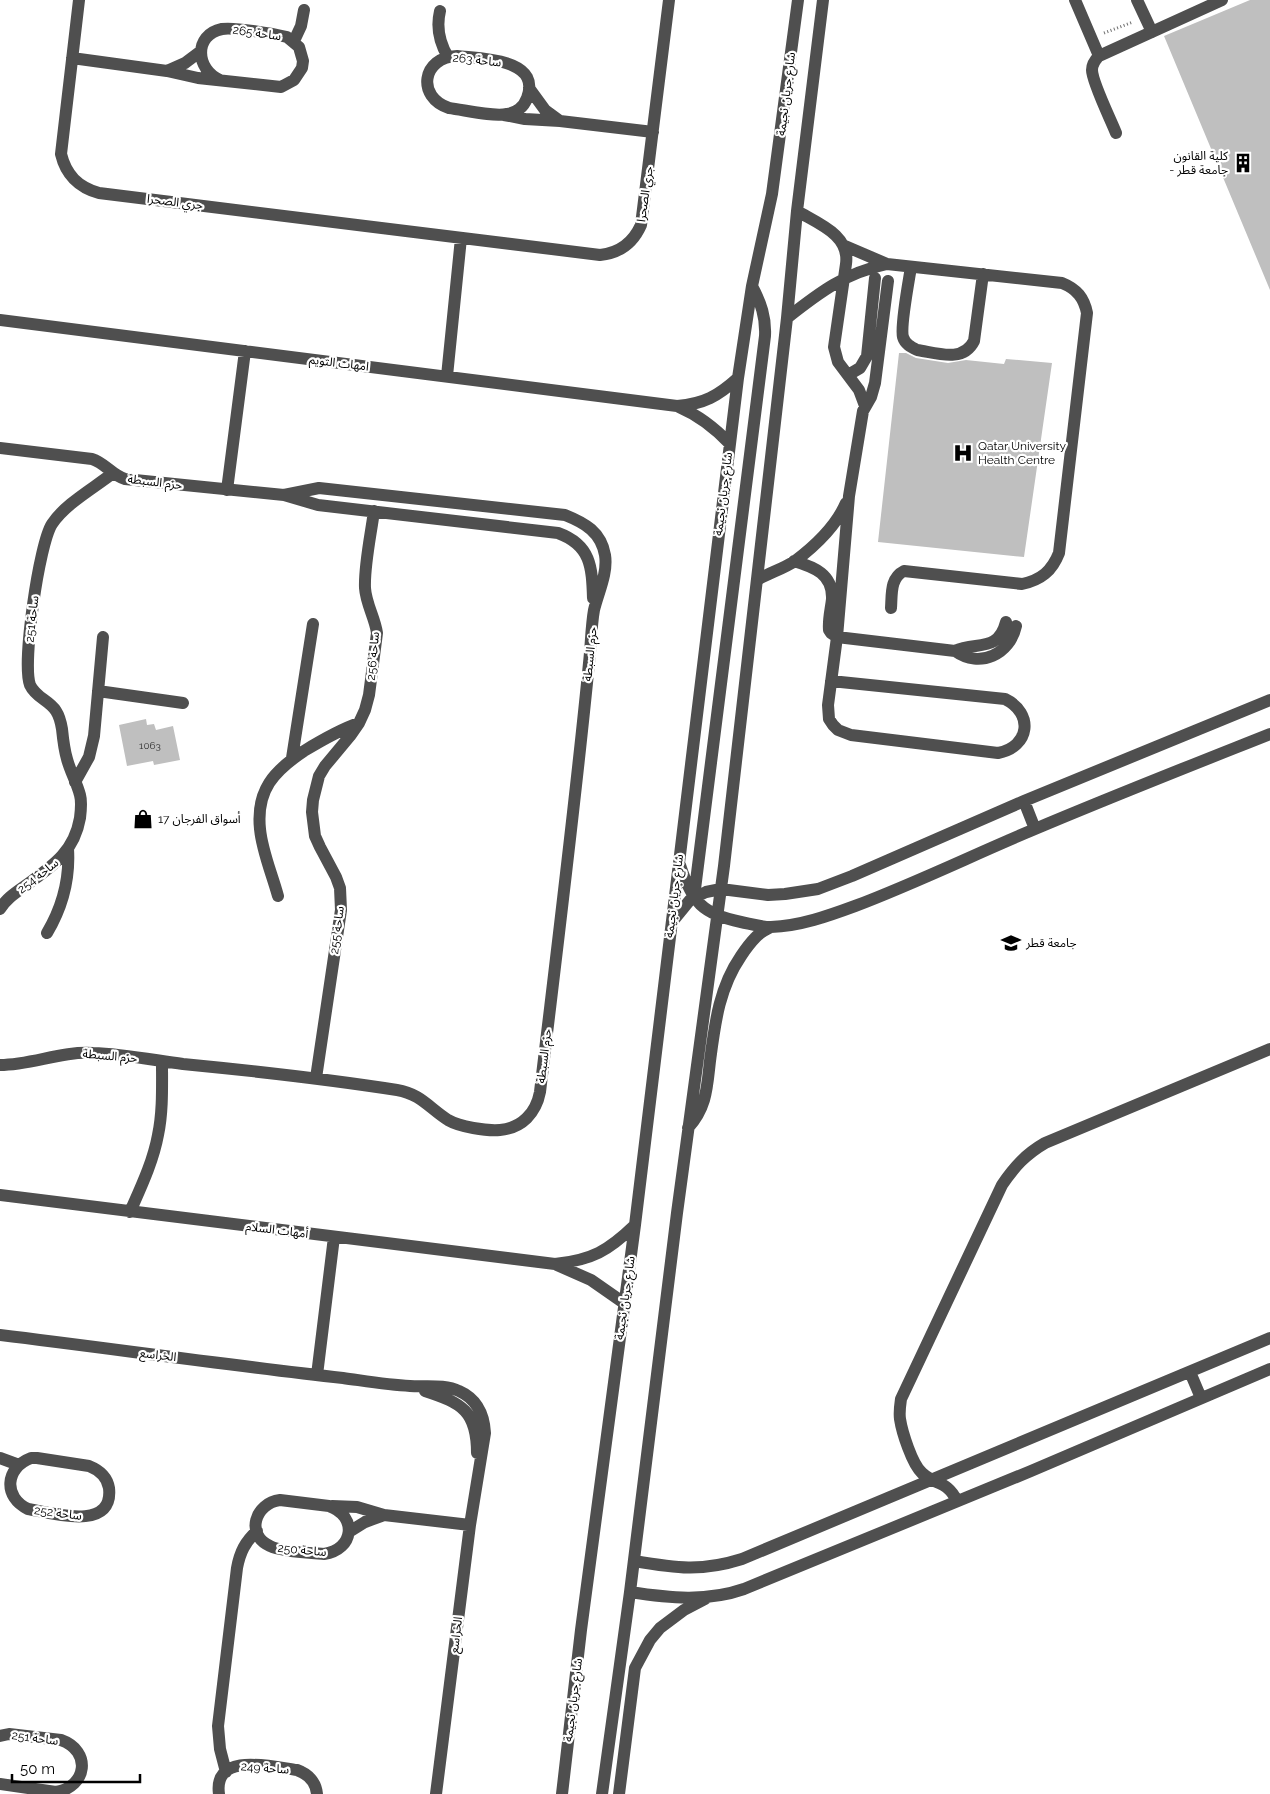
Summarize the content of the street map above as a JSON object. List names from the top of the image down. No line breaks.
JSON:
{"streets":{"street":["ساحة 265","ساحة 263","شارع جريان نجيمة","جري الصحرا","امهات التويم","حزم السبطة","ساحة 251","ساحة 256","ساحة 254","ساحة 255","أمهات السلام","الخراسع","ساحة 252","ساحة 250","ساحة 249"]},"crossings":[["ساحة 265","جري الصحرا"],["ساحة 263","جري الصحرا"],["شارع جريان نجيمة","امهات التويم"],["شارع جريان نجيمة","أمهات السلام"],["حزم السبطة","ساحة 251"],["حزم السبطة","ساحة 256"],["حزم السبطة","ساحة 255"],["ساحة 251","ساحة 254"],["ساحة 256","ساحة 255"],["الخراسع","ساحة 250"]],"places":{"building":["كلية القانون - جامعة قطر"],"hospital":["Qatar University Health Centre"],"shop":["أسواق الفرجان 17"],"school or university":["جامعة قطر"]},"house_numbers":["1063"],"scale_bar":"50 m"}
